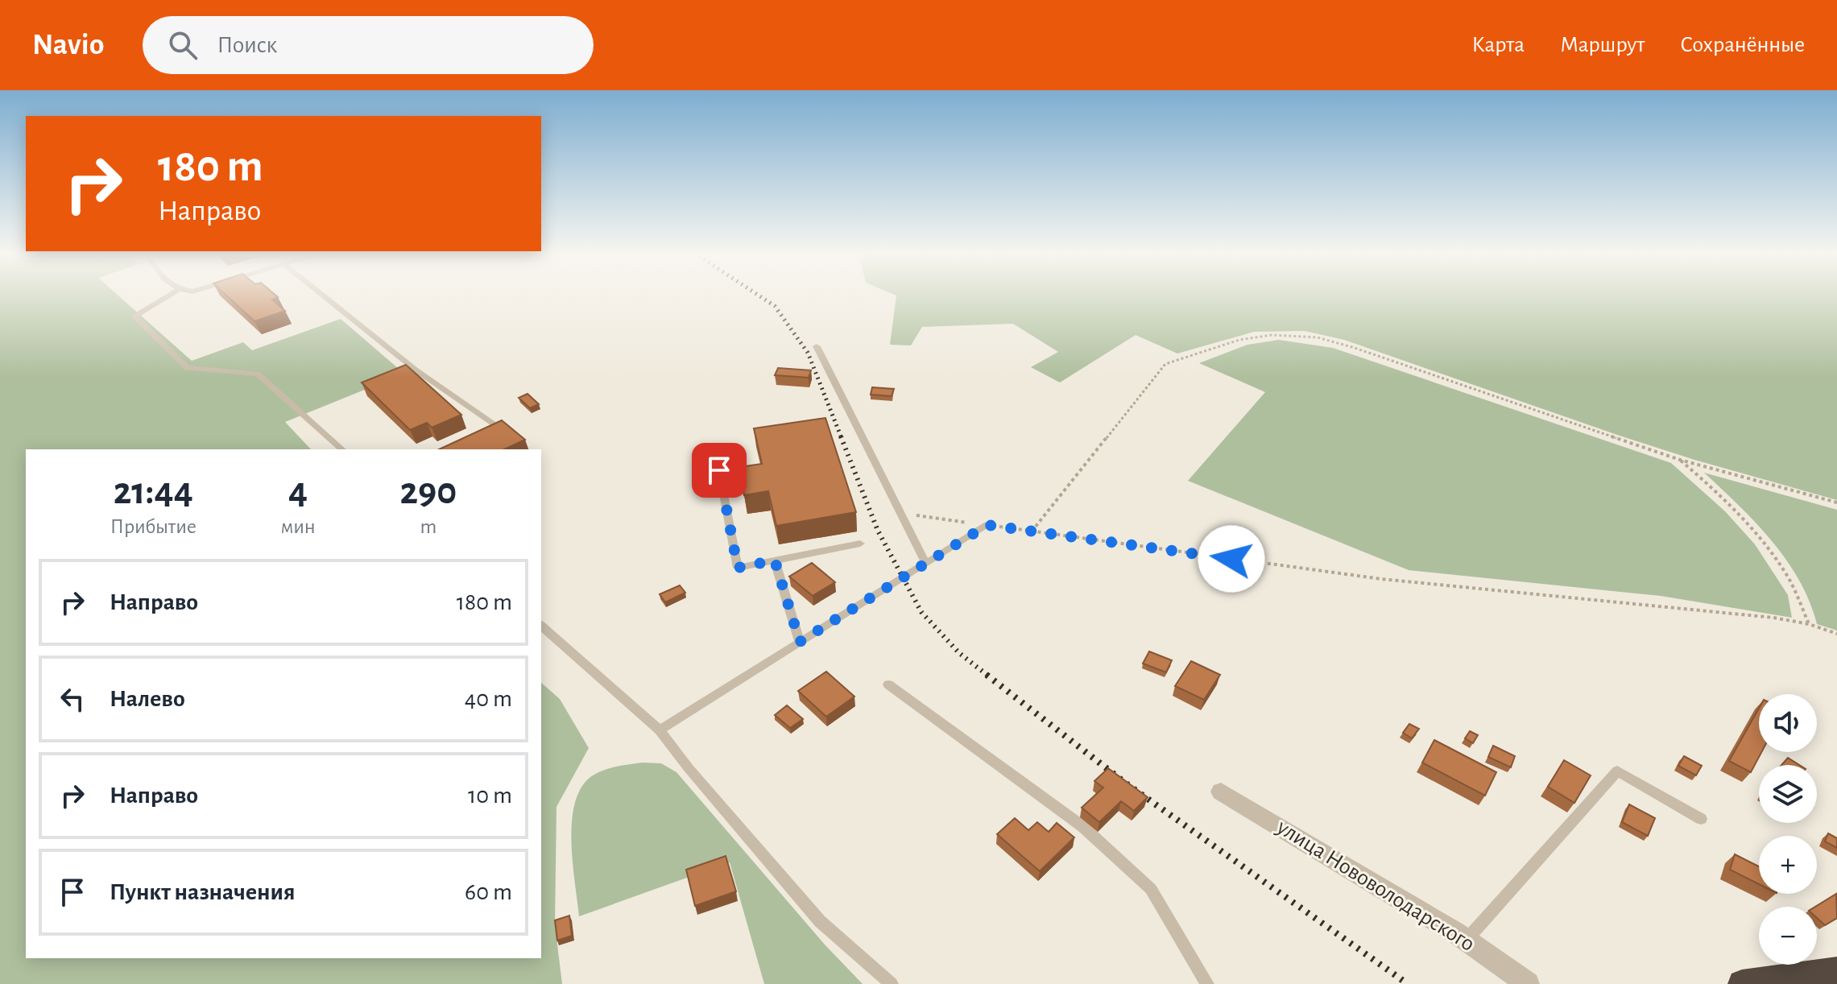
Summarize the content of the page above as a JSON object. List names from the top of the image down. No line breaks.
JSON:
{"streets":{"street":["улица Нововолодарского"]},"page":{"header":"Navio","search":"Поиск","nav":["Карта","Маршрут","Сохранённые"],"turn":["180 m","Направо"],"eta":["21:44","Прибытие","4","мин","290","m"],"list":[{"name":"Направо","value":"180 m"},{"name":"Налево","value":"40 m"},{"name":"Направо","value":"10 m"},{"name":"Пункт назначения","value":"60 m"}],"map_buttons":["+","−"]}}
